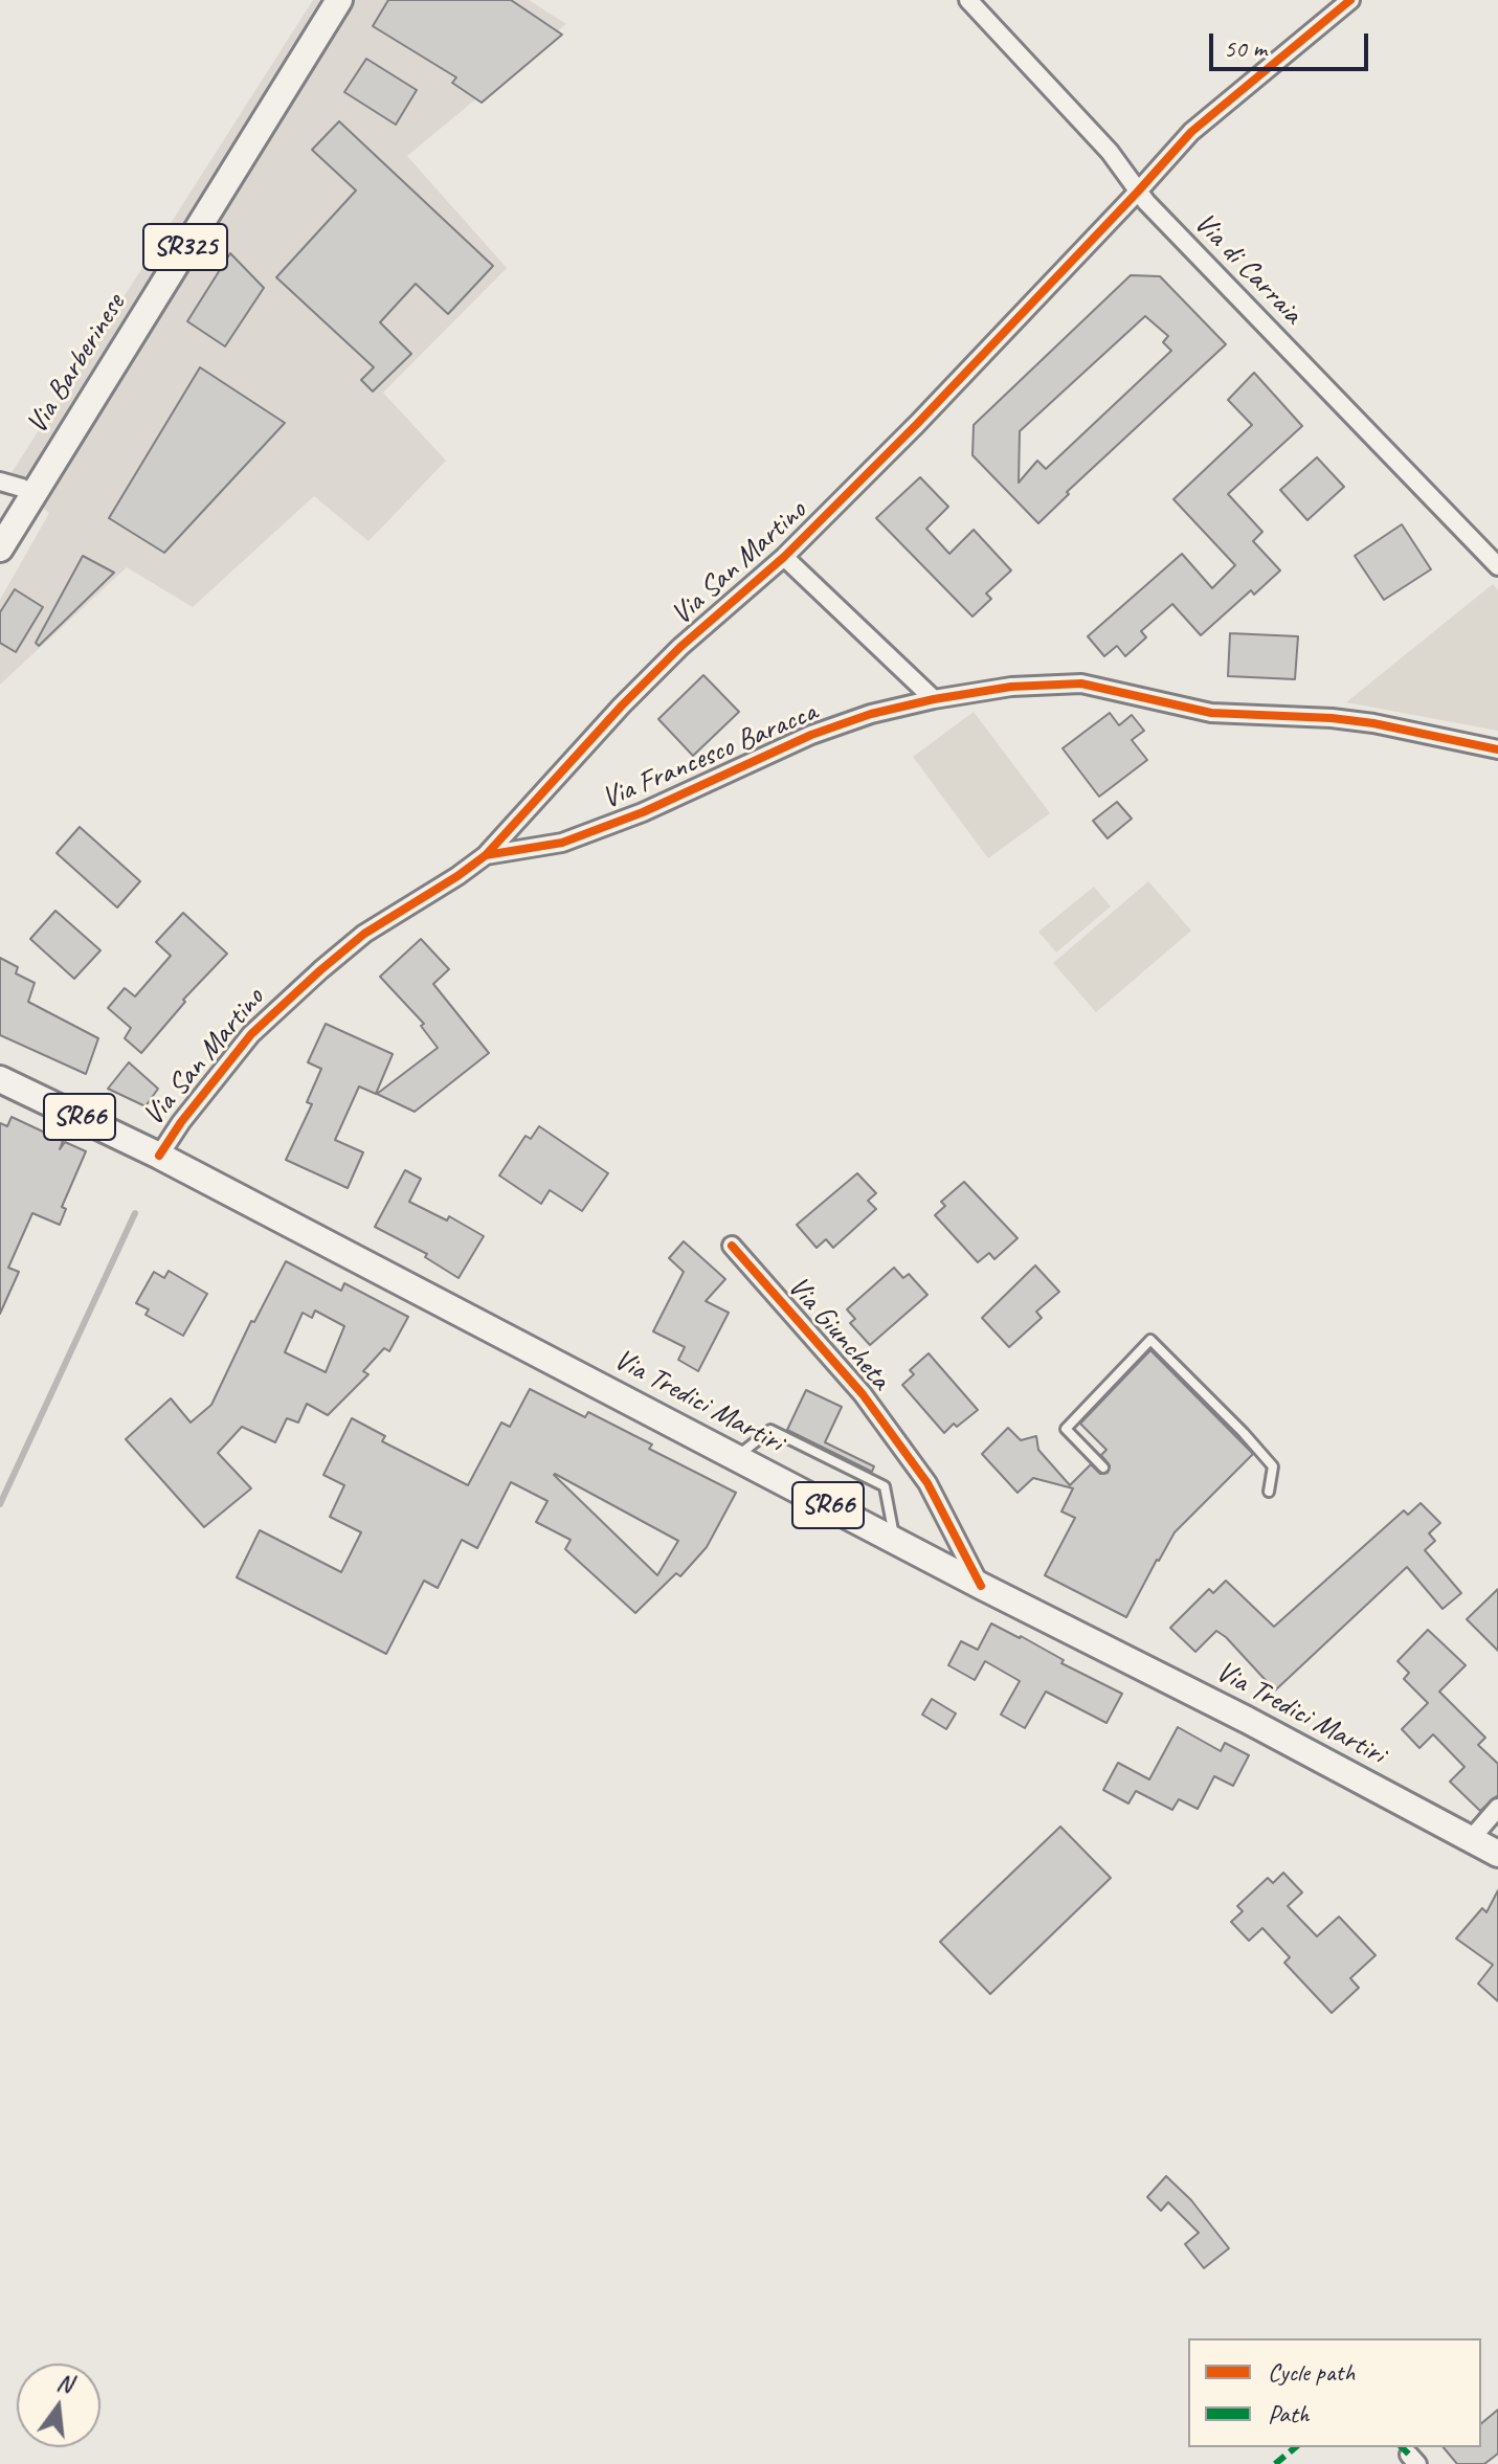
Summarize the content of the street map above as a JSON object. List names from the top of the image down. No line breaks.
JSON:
{"streets":{"main road":["SR325","Via Barberinese","SR66","Via Tredici Martiri"],"street":["Via di Carraia","Via San Martino","Via Francesco Baracca","Via Giuncheta"]},"crossings":[["Via di Carraia","Via San Martino"],["Via San Martino","Via Francesco Baracca"],["Via San Martino","Via Tredici Martiri"],["Via Giuncheta","Via Tredici Martiri"]],"legend":["Cycle path","Path"],"scale_bar":"50 m","north":"top"}
